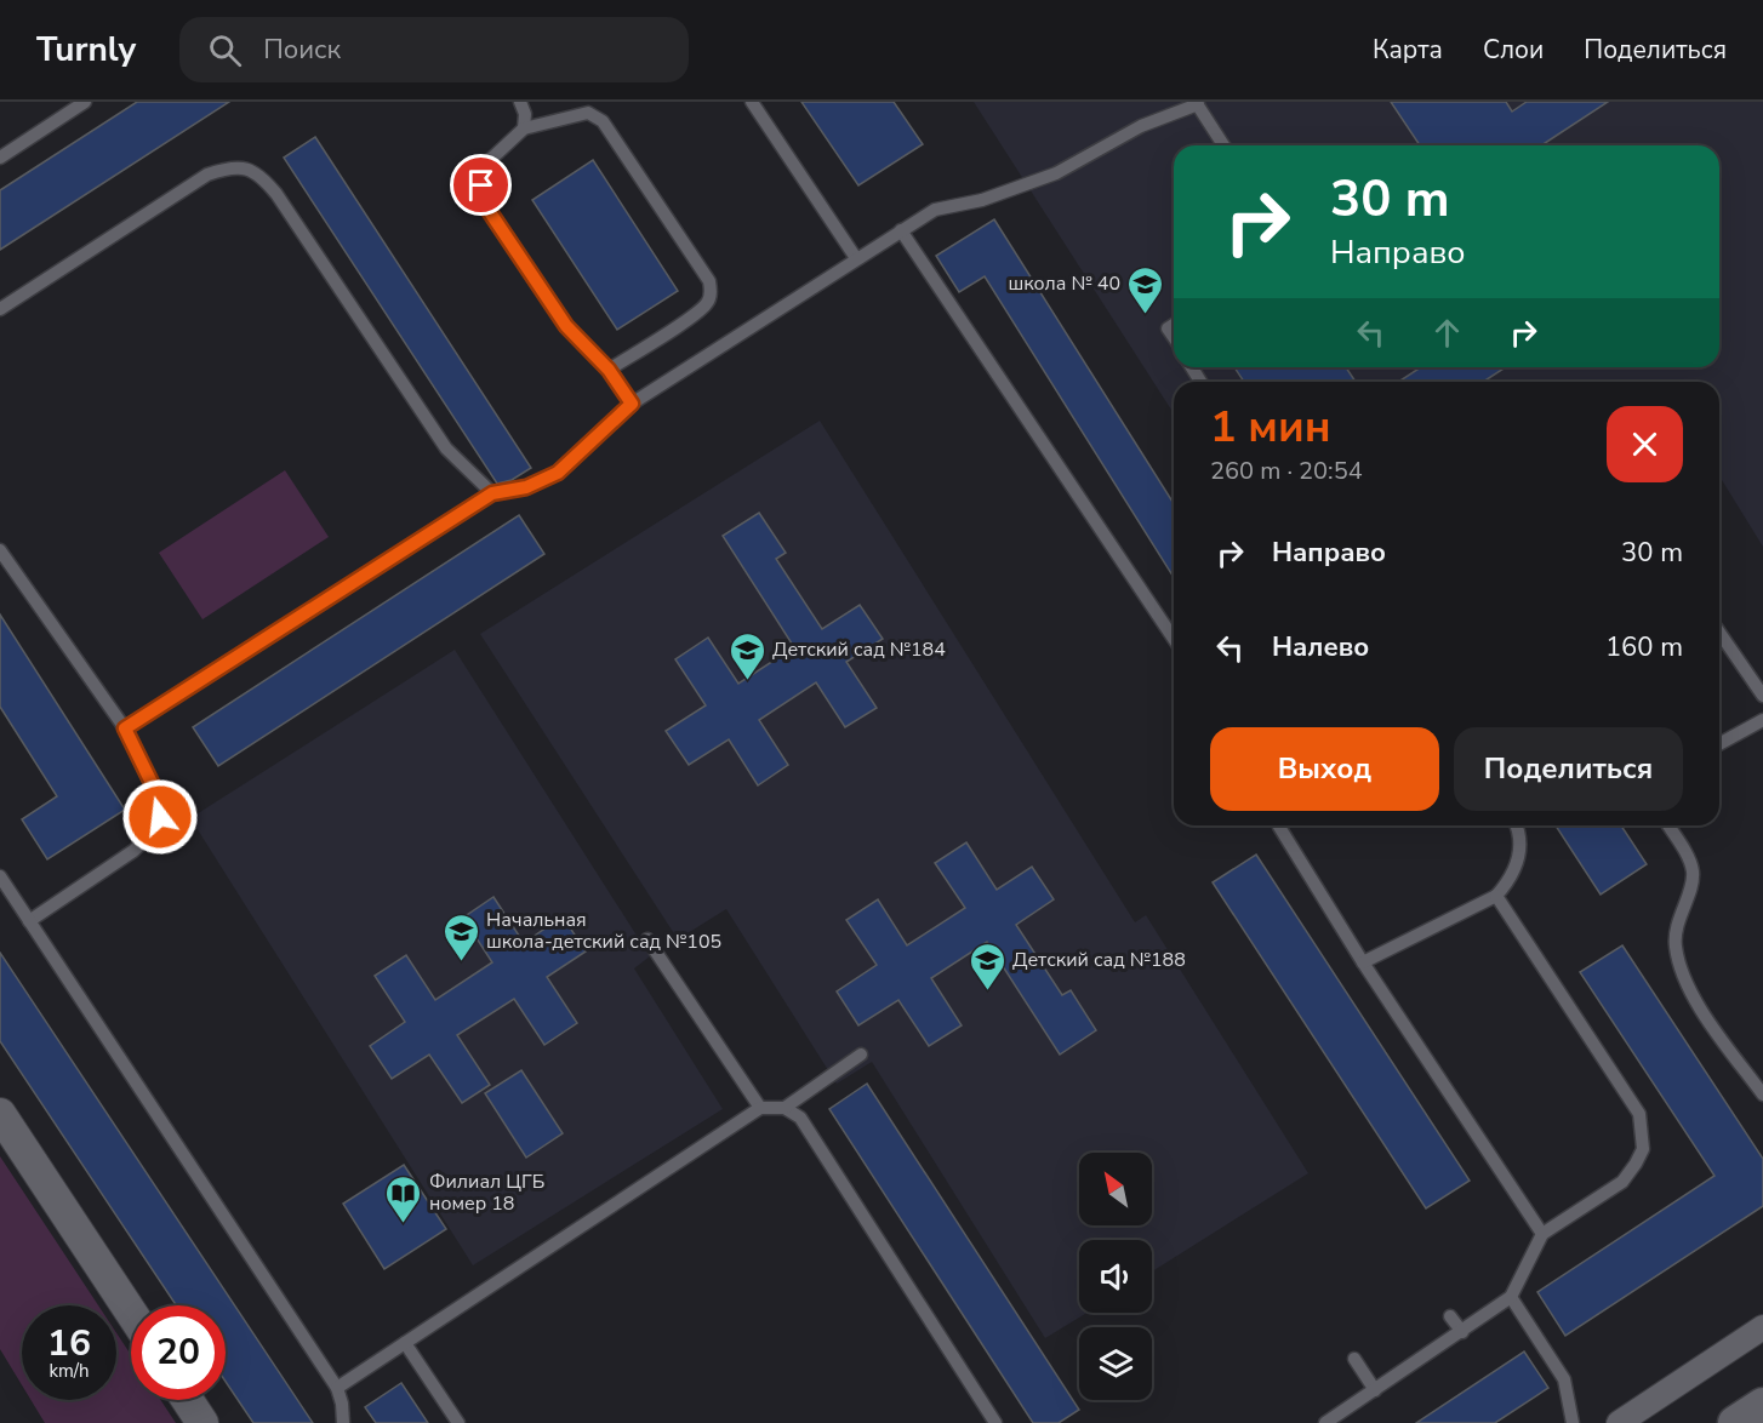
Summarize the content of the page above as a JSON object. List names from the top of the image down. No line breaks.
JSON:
{"places":{"school or university":["школа № 40","Детский сад №184","Начальная школа-детский сад №105","Детский сад №188"],"library":["Филиал ЦГБ номер 18"]},"north":"top left","page":{"header":"Turnly","search":"Поиск","nav":["Карта","Слои","Поделиться"],"turn":["30 m","Направо"],"heading":["1 мин","260 m · 20:54"],"list":[{"name":"Направо","value":"30 m"},{"name":"Налево","value":"160 m"}],"buttons":["Выход","Поделиться"],"speed":"16 km/h","limit":"20"}}
